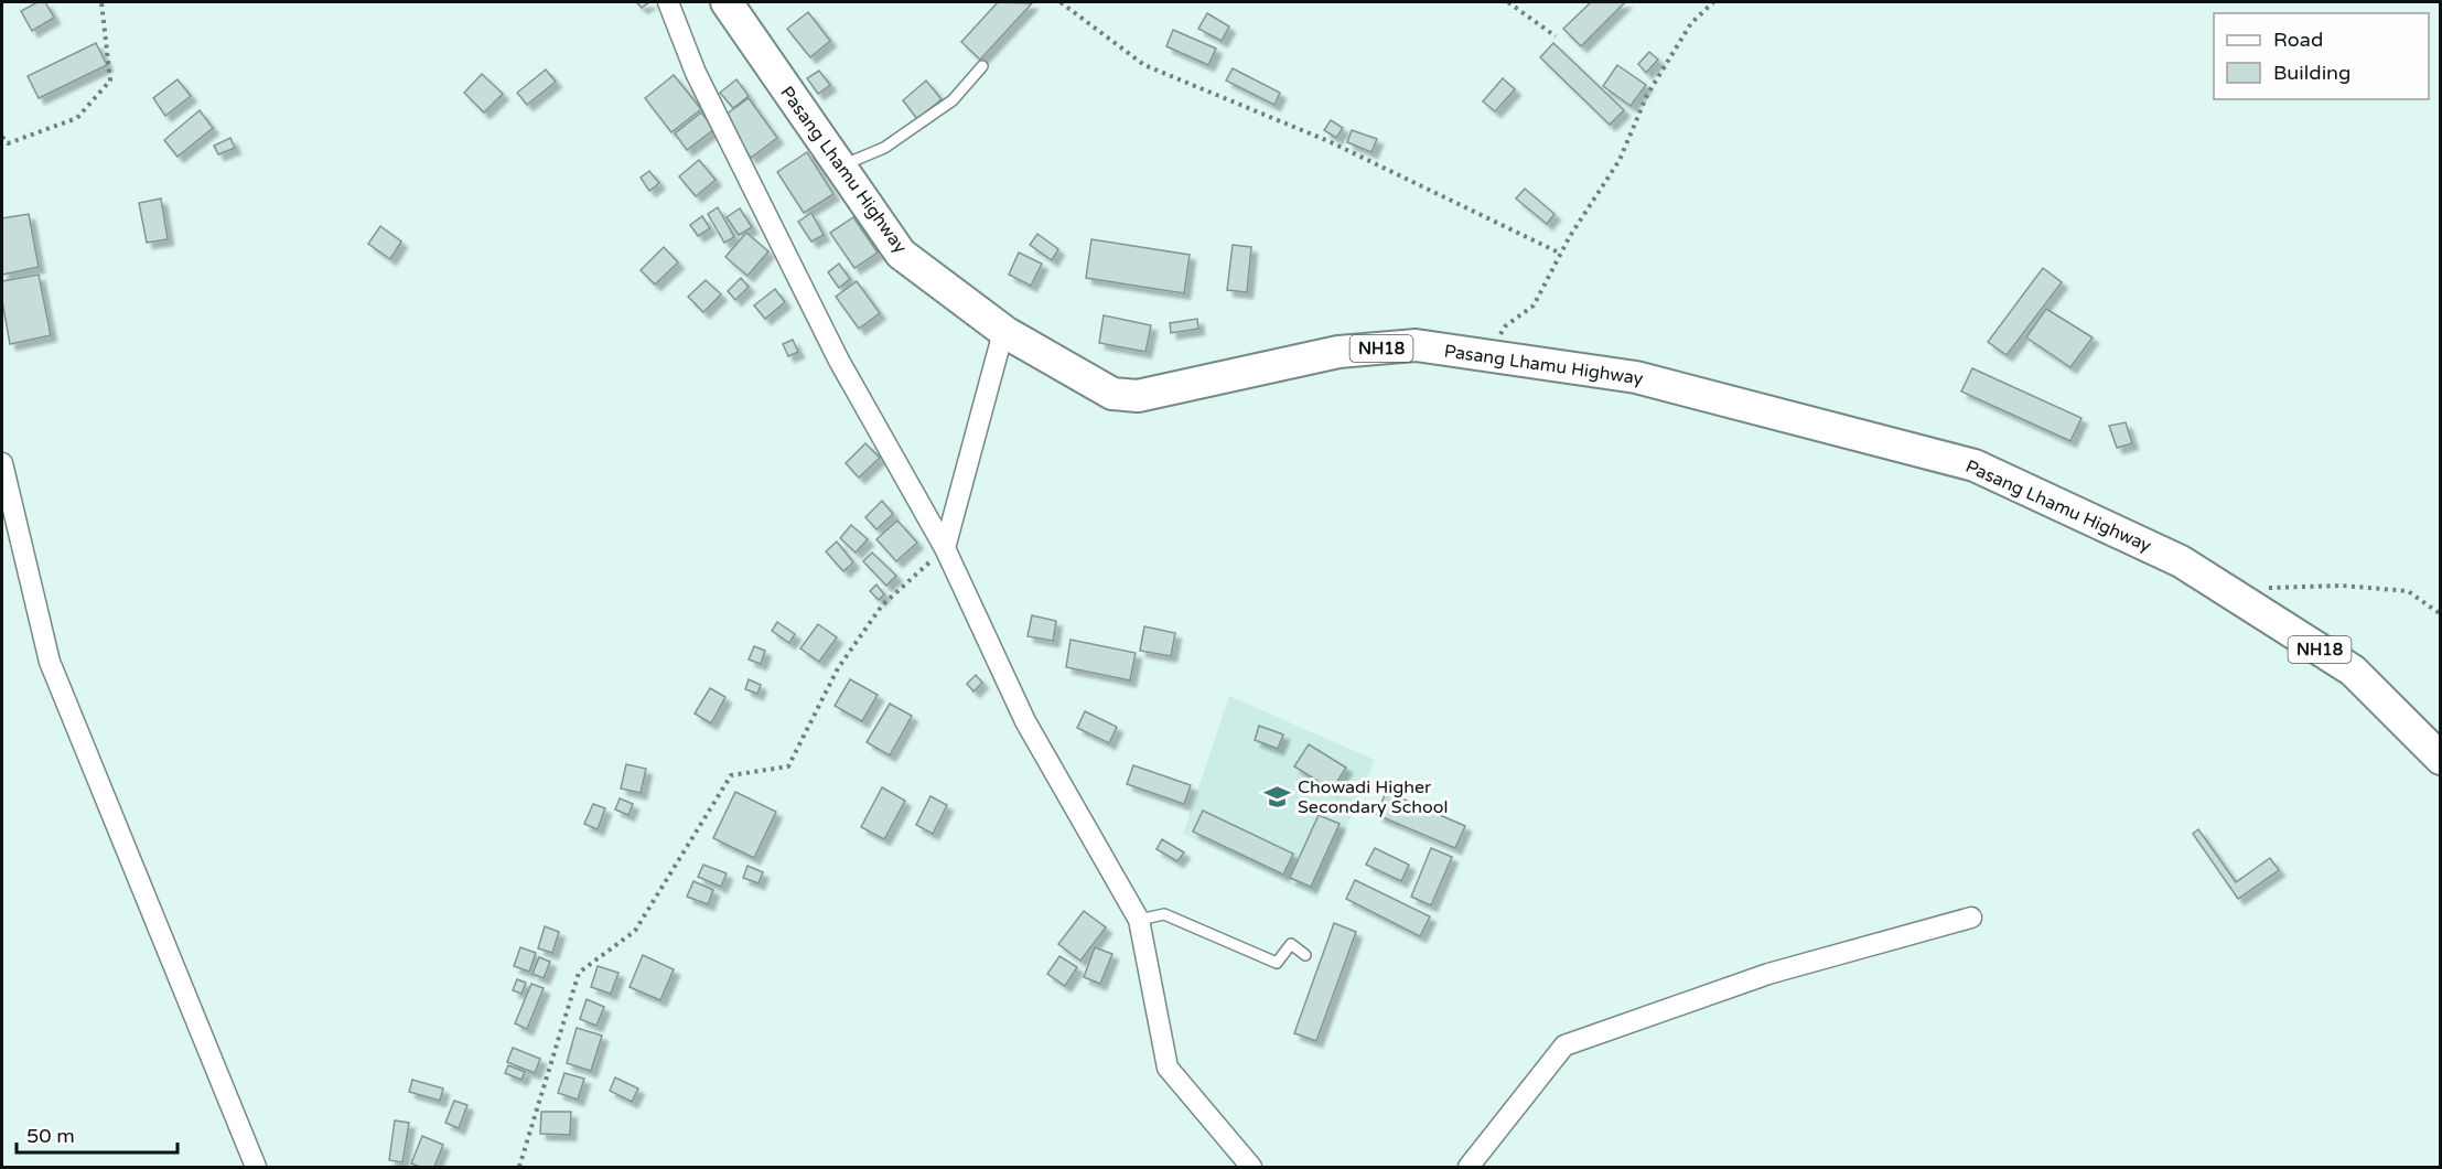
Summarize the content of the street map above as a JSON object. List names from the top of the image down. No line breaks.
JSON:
{"streets":{"main road":["Pasang Lhamu Highway","NH18"]},"places":{"school or university":["Chowadi Higher Secondary School"]},"legend":["Road","Building"],"scale_bar":"50 m"}
